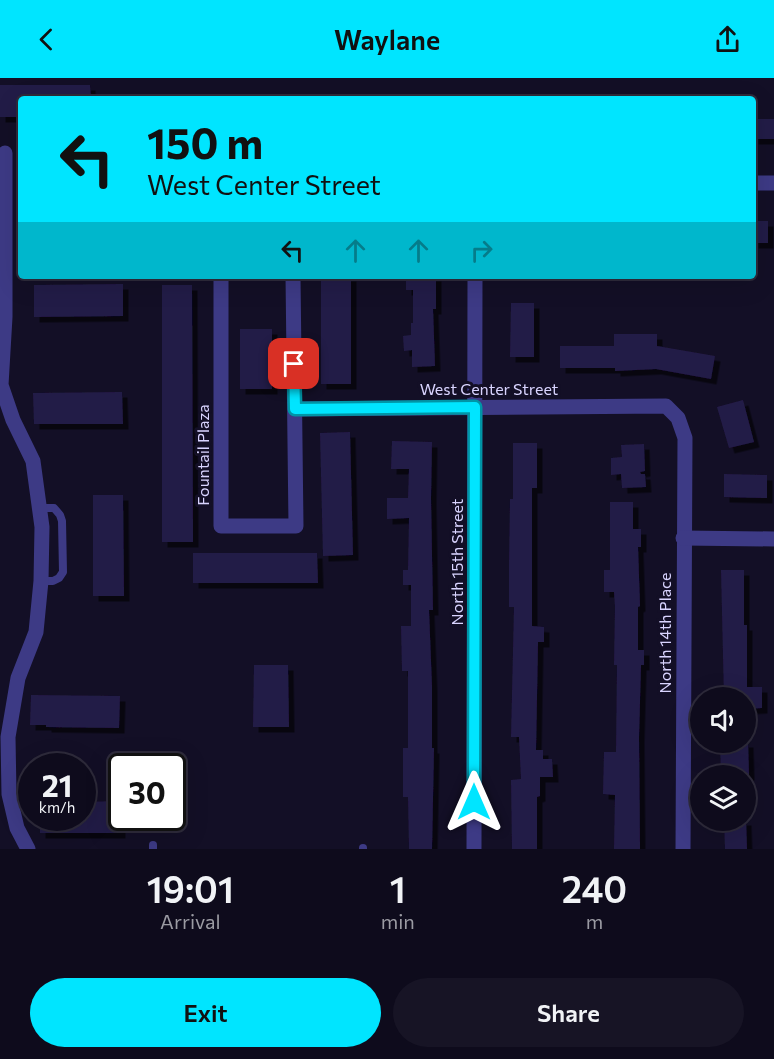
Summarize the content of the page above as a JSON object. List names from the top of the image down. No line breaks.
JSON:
{"streets":{"street":["West Center Street","Fountail Plaza","North 15th Street","North 14th Place"]},"crossings":[["West Center Street","Fountail Plaza"],["West Center Street","North 15th Street"],["West Center Street","North 14th Place"]],"page":{"header":"Waylane","turn":["150 m","West Center Street"],"speed":"21 km/h","limit":"30","eta":["19:01","Arrival","1","min","240","m"],"buttons":["Exit","Share"]}}
